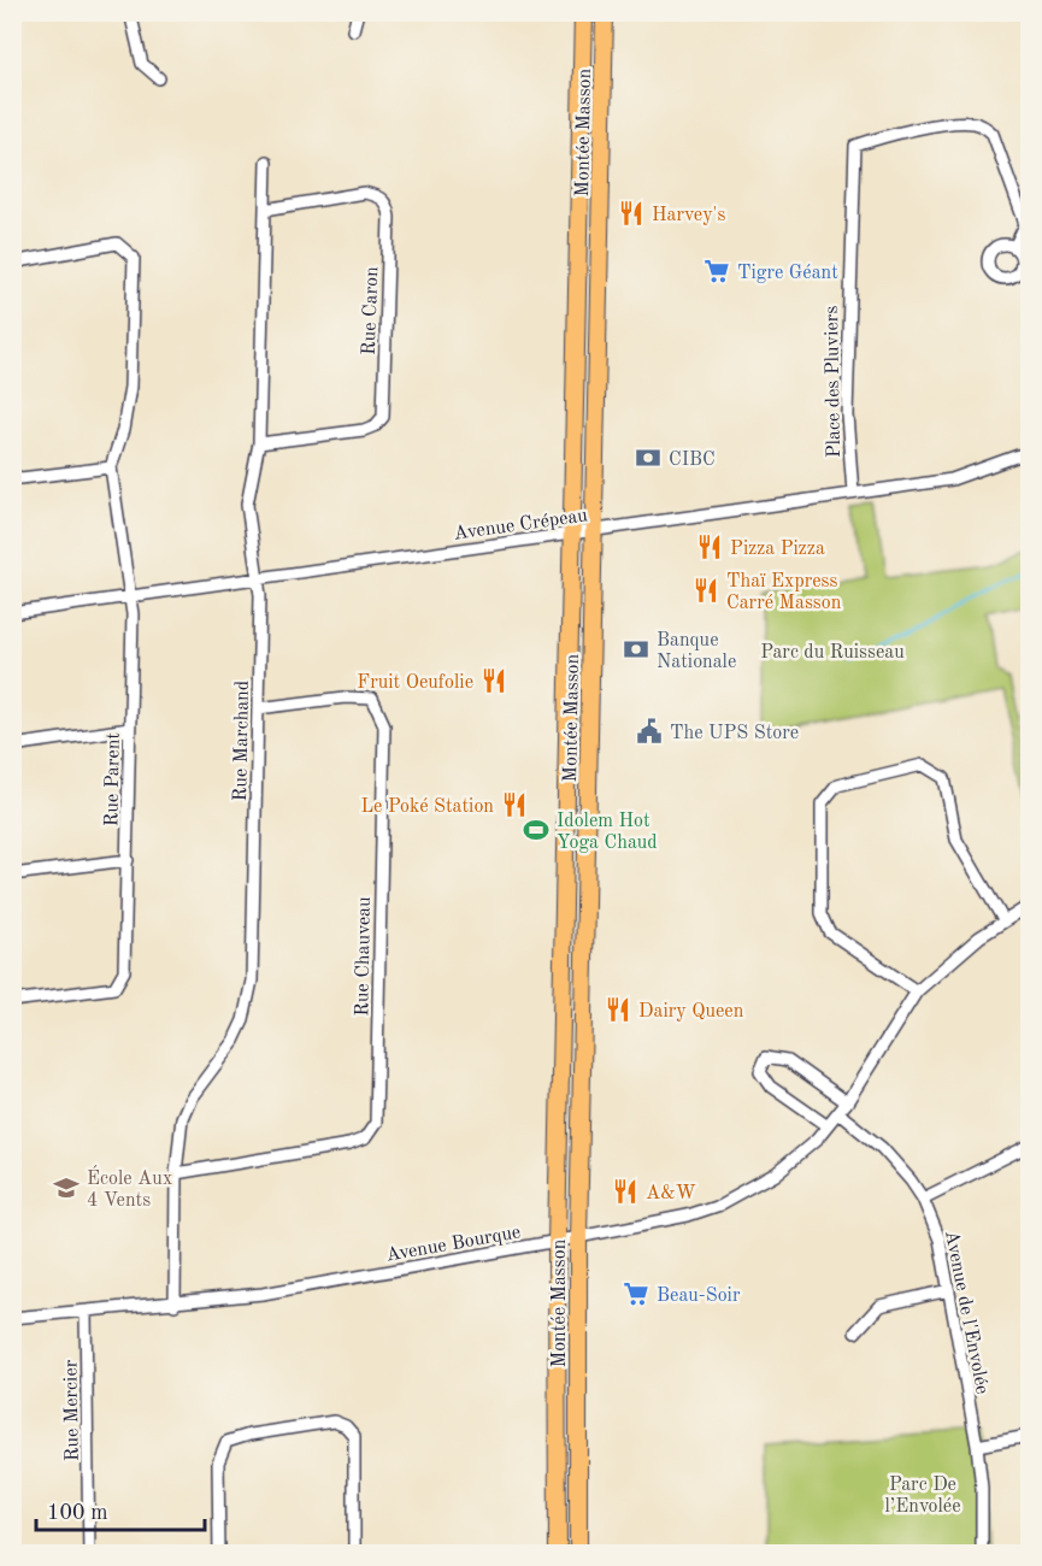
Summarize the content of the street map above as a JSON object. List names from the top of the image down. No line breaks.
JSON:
{"streets":{"main road":["Montée Masson"],"street":["Rue Caron","Place des Pluviers","Avenue Crépeau","Rue Marchand","Rue Parent","Rue Chauveau","Avenue Bourque","Avenue de l'Envolée","Rue Mercier"]},"crossings":[["Montée Masson","Avenue Crépeau"],["Montée Masson","Avenue Bourque"],["Rue Caron","Rue Marchand"],["Place des Pluviers","Avenue Crépeau"],["Avenue Crépeau","Rue Marchand"],["Avenue Crépeau","Rue Parent"],["Rue Marchand","Rue Chauveau"],["Rue Marchand","Avenue Bourque"],["Avenue Bourque","Avenue de l'Envolée"],["Avenue Bourque","Rue Mercier"]],"parks":["Parc du Ruisseau","Parc De l’Envolée"],"places":{"restaurant":["Harvey's","Pizza Pizza","Thaï Express Carré Masson","Fruit Oeufolie","Le Poké Station","Dairy Queen","A&W"],"supermarket":["Tigre Géant","Beau-Soir"],"bank":["CIBC","Banque Nationale"],"public building":["The UPS Store"],"sports":["Idolem Hot Yoga Chaud"],"school or university":["École Aux 4 Vents"]},"scale_bar":"100 m"}
